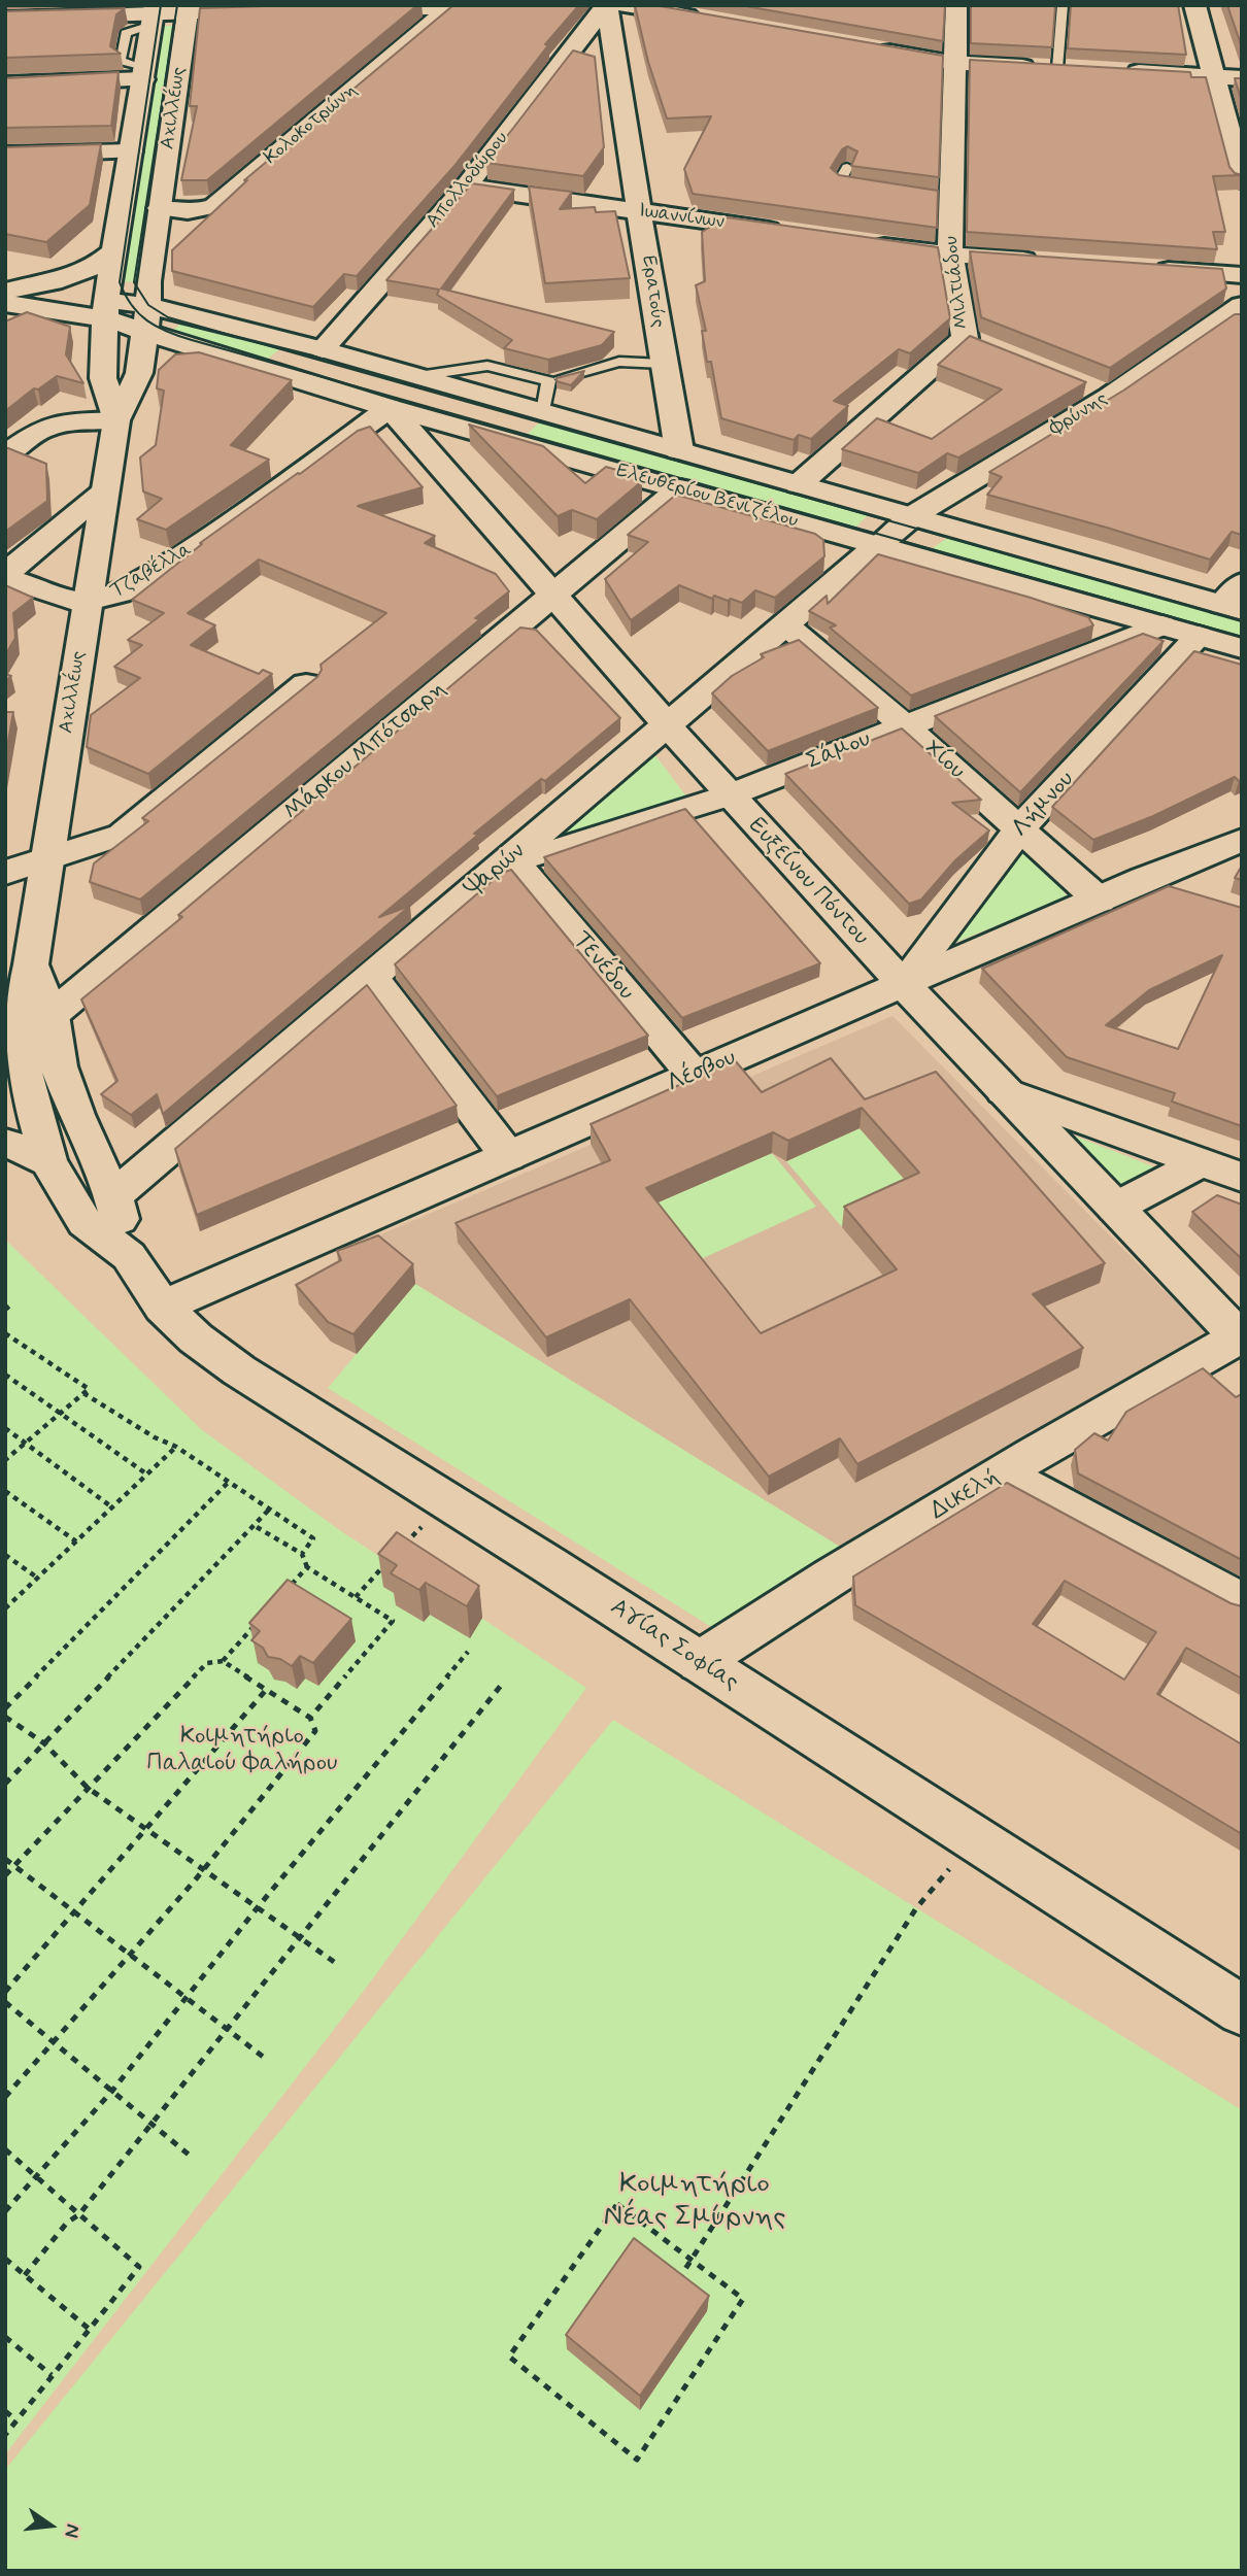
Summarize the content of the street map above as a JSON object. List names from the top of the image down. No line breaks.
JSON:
{"streets":{"street":["Αχιλλέως","Κολοκοτρώνη","Απολλοδώρου","Ιωαννίνων","Μιλτιάδου","Ερατούς","Φρύνης","Ελευθερίου Βενιζέλου","Τζαβέλλα","Μάρκου Μπότσαρη","Σάμου","Χίου","Λήμνου","Ψαρών","Ευξείνου Πόντου","Τενέδου","Λέσβου","Δικελή","Αγίας Σοφίας"]},"crossings":[["Αχιλλέως","Κολοκοτρώνη"],["Αχιλλέως","Ελευθερίου Βενιζέλου"],["Αχιλλέως","Τζαβέλλα"],["Αχιλλέως","Αγίας Σοφίας"],["Απολλοδώρου","Ιωαννίνων"],["Απολλοδώρου","Ερατούς"],["Απολλοδώρου","Ελευθερίου Βενιζέλου"],["Ιωαννίνων","Ερατούς"],["Μιλτιάδου","Ελευθερίου Βενιζέλου"],["Ερατούς","Ελευθερίου Βενιζέλου"],["Φρύνης","Ελευθερίου Βενιζέλου"],["Φρύνης","Ψαρών"],["Ελευθερίου Βενιζέλου","Τζαβέλλα"],["Ελευθερίου Βενιζέλου","Μάρκου Μπότσαρη"],["Ελευθερίου Βενιζέλου","Σάμου"],["Ελευθερίου Βενιζέλου","Λήμνου"],["Ελευθερίου Βενιζέλου","Ψαρών"],["Ελευθερίου Βενιζέλου","Ευξείνου Πόντου"],["Τζαβέλλα","Ευξείνου Πόντου"],["Μάρκου Μπότσαρη","Ευξείνου Πόντου"],["Σάμου","Χίου"],["Σάμου","Ψαρών"],["Σάμου","Ευξείνου Πόντου"],["Σάμου","Τενέδου"],["Χίου","Λήμνου"],["Χίου","Ψαρών"],["Χίου","Λέσβου"],["Λήμνου","Ευξείνου Πόντου"],["Λήμνου","Λέσβου"],["Ψαρών","Ευξείνου Πόντου"],["Ψαρών","Τενέδου"],["Ψαρών","Αγίας Σοφίας"],["Ευξείνου Πόντου","Λέσβου"],["Ευξείνου Πόντου","Δικελή"],["Τενέδου","Λέσβου"],["Λέσβου","Αγίας Σοφίας"],["Δικελή","Αγίας Σοφίας"]],"parks":["Κοιμητήριο Παλαιού Φαλήρου","Κοιμητήριο Νέας Σμύρνης"],"north":"right"}
